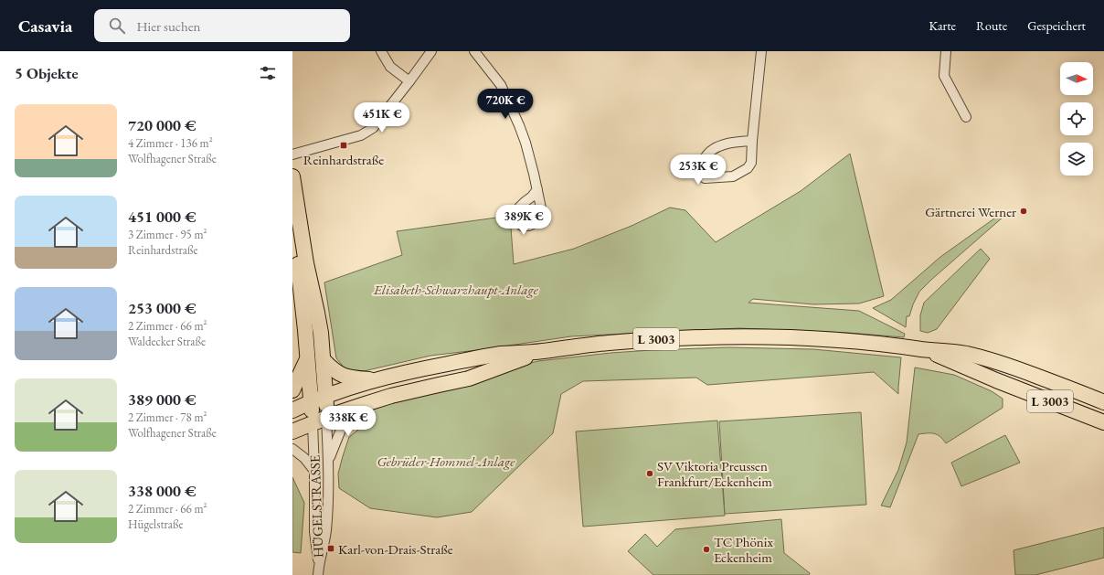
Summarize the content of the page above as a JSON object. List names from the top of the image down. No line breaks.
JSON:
{"streets":{"main road":["L 3003","HÜGELSTRASSE"]},"crossings":[["L 3003","HÜGELSTRASSE"]],"parks":["Elisabeth-Schwarzhaupt-Anlage","Gebrüder-Hommel-Anlage"],"places":{"transit":["Reinhardstraße","Karl-von-Drais-Straße"],"other":["Gärtnerei Werner","SV Viktoria Preussen Frankfurt/Eckenheim","TC Phönix Eckenheim"]},"north":"right","page":{"header":"Casavia","search":"Hier suchen","nav":["Karte","Route","Gespeichert"],"heading":"5 Objekte","price":["720K €","451K €","253K €","389K €","338K €"],"list":[{"name":"720 000 €","note":"4 Zimmer · 136 m² · Wolfhagener Straße"},{"name":"451 000 €","note":"3 Zimmer · 95 m² · Reinhardstraße"},{"name":"253 000 €","note":"2 Zimmer · 66 m² · Waldecker Straße"},{"name":"389 000 €","note":"2 Zimmer · 78 m² · Wolfhagener Straße"},{"name":"338 000 €","note":"2 Zimmer · 66 m² · Hügelstraße"}]}}
